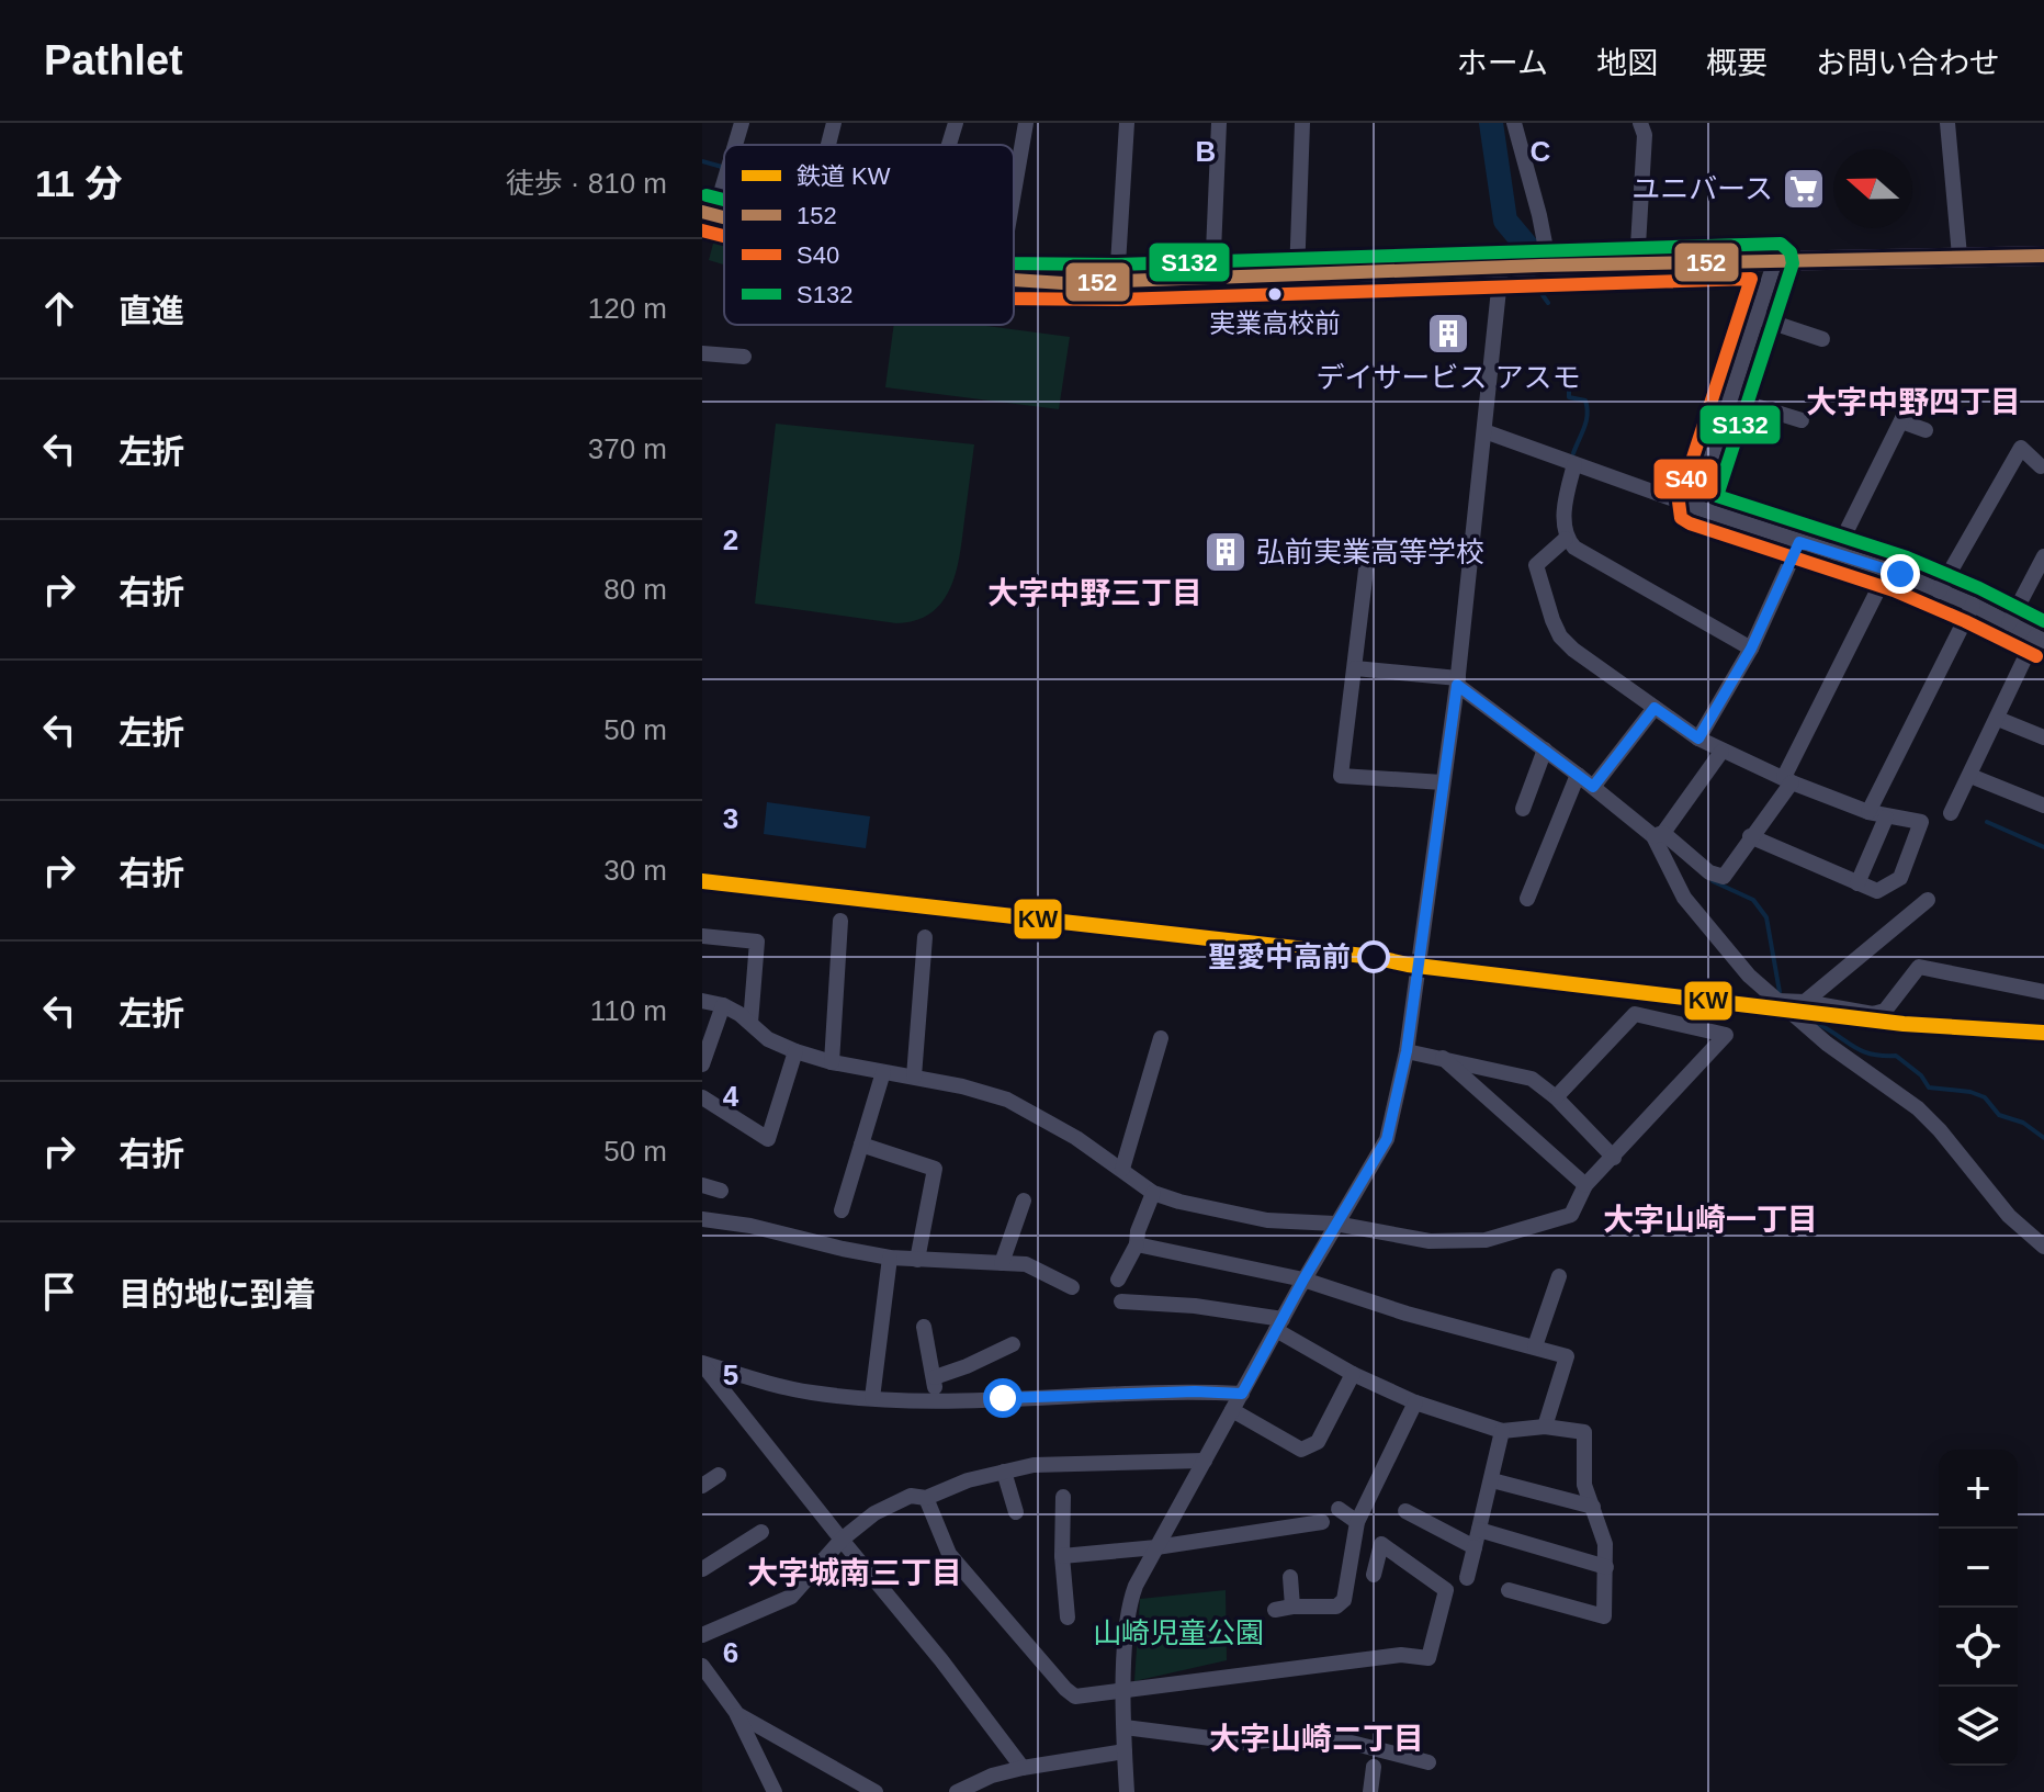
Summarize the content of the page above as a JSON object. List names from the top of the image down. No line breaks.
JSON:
{"districts":["大字中野四丁目","大字中野三丁目","大字山崎一丁目","大字城南三丁目","大字山崎二丁目"],"parks":["山崎児童公園"],"places":{"supermarket":["ユニバース"],"other":["実業高校前","聖愛中高前"],"building":["デイサービス アスモ","弘前実業高等学校"]},"lines":["transit line S132","transit line 152","transit line S40","rail line KW"],"legend":["鉄道 KW","152","S40","S132"],"north":"left","page":{"header":"Pathlet","nav":["ホーム","地図","概要","お問い合わせ"],"heading":["11 分","徒歩 · 810 m"],"list":[["直進","120 m"],["左折","370 m"],["右折","80 m"],["左折","50 m"],["右折","30 m"],["左折","110 m"],["右折","50 m"],"目的地に到着"],"map_buttons":["+","−"]},"grid":{"columns":["B","C"],"rows":["2","3","4","5","6"]}}
